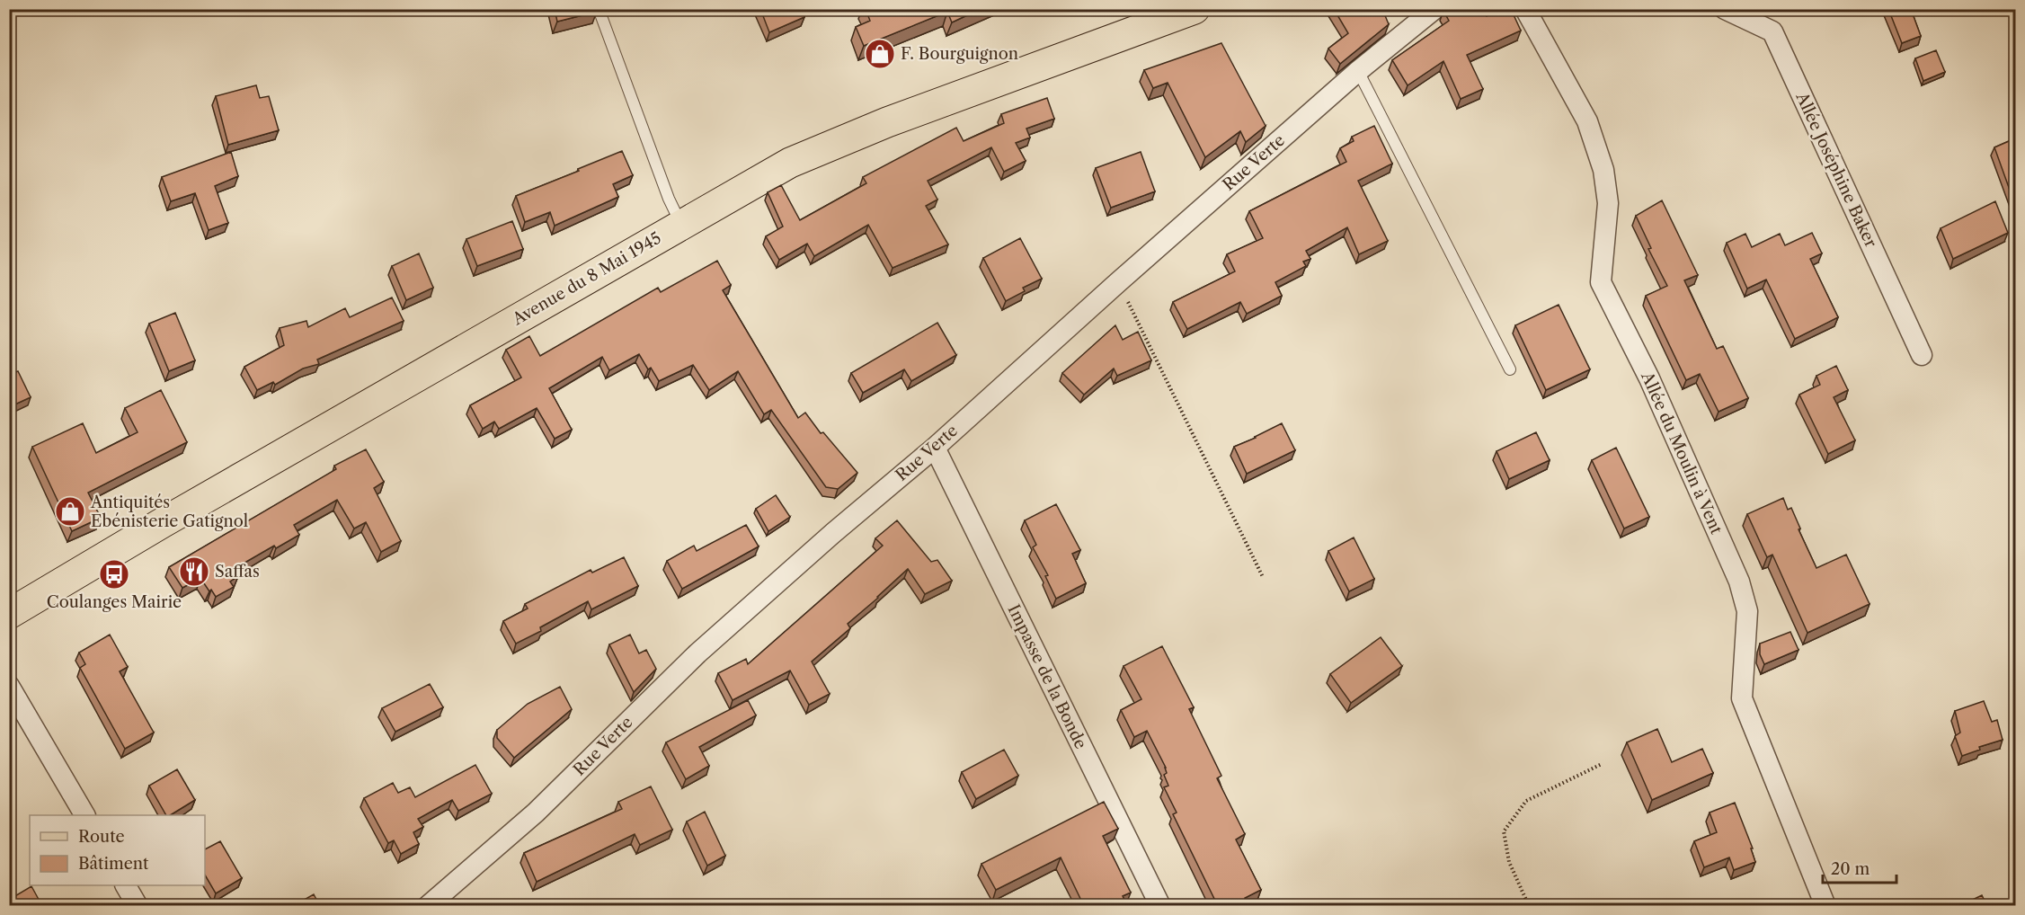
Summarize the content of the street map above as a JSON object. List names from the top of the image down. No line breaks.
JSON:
{"streets":{"main road":["Avenue du 8 Mai 1945"],"street":["Rue Verte","Allée Joséphine Baker","Allée du Moulin à Vent","Impasse de la Bonde"]},"crossings":[["Rue Verte","Impasse de la Bonde"]],"places":{"shop":["F. Bourguignon","Antiquités Ebénisterie Gatignol"],"restaurant":["Saffas"],"bus stop":["Coulanges Mairie"]},"legend":["Route","Bâtiment"],"scale_bar":"20 m"}
